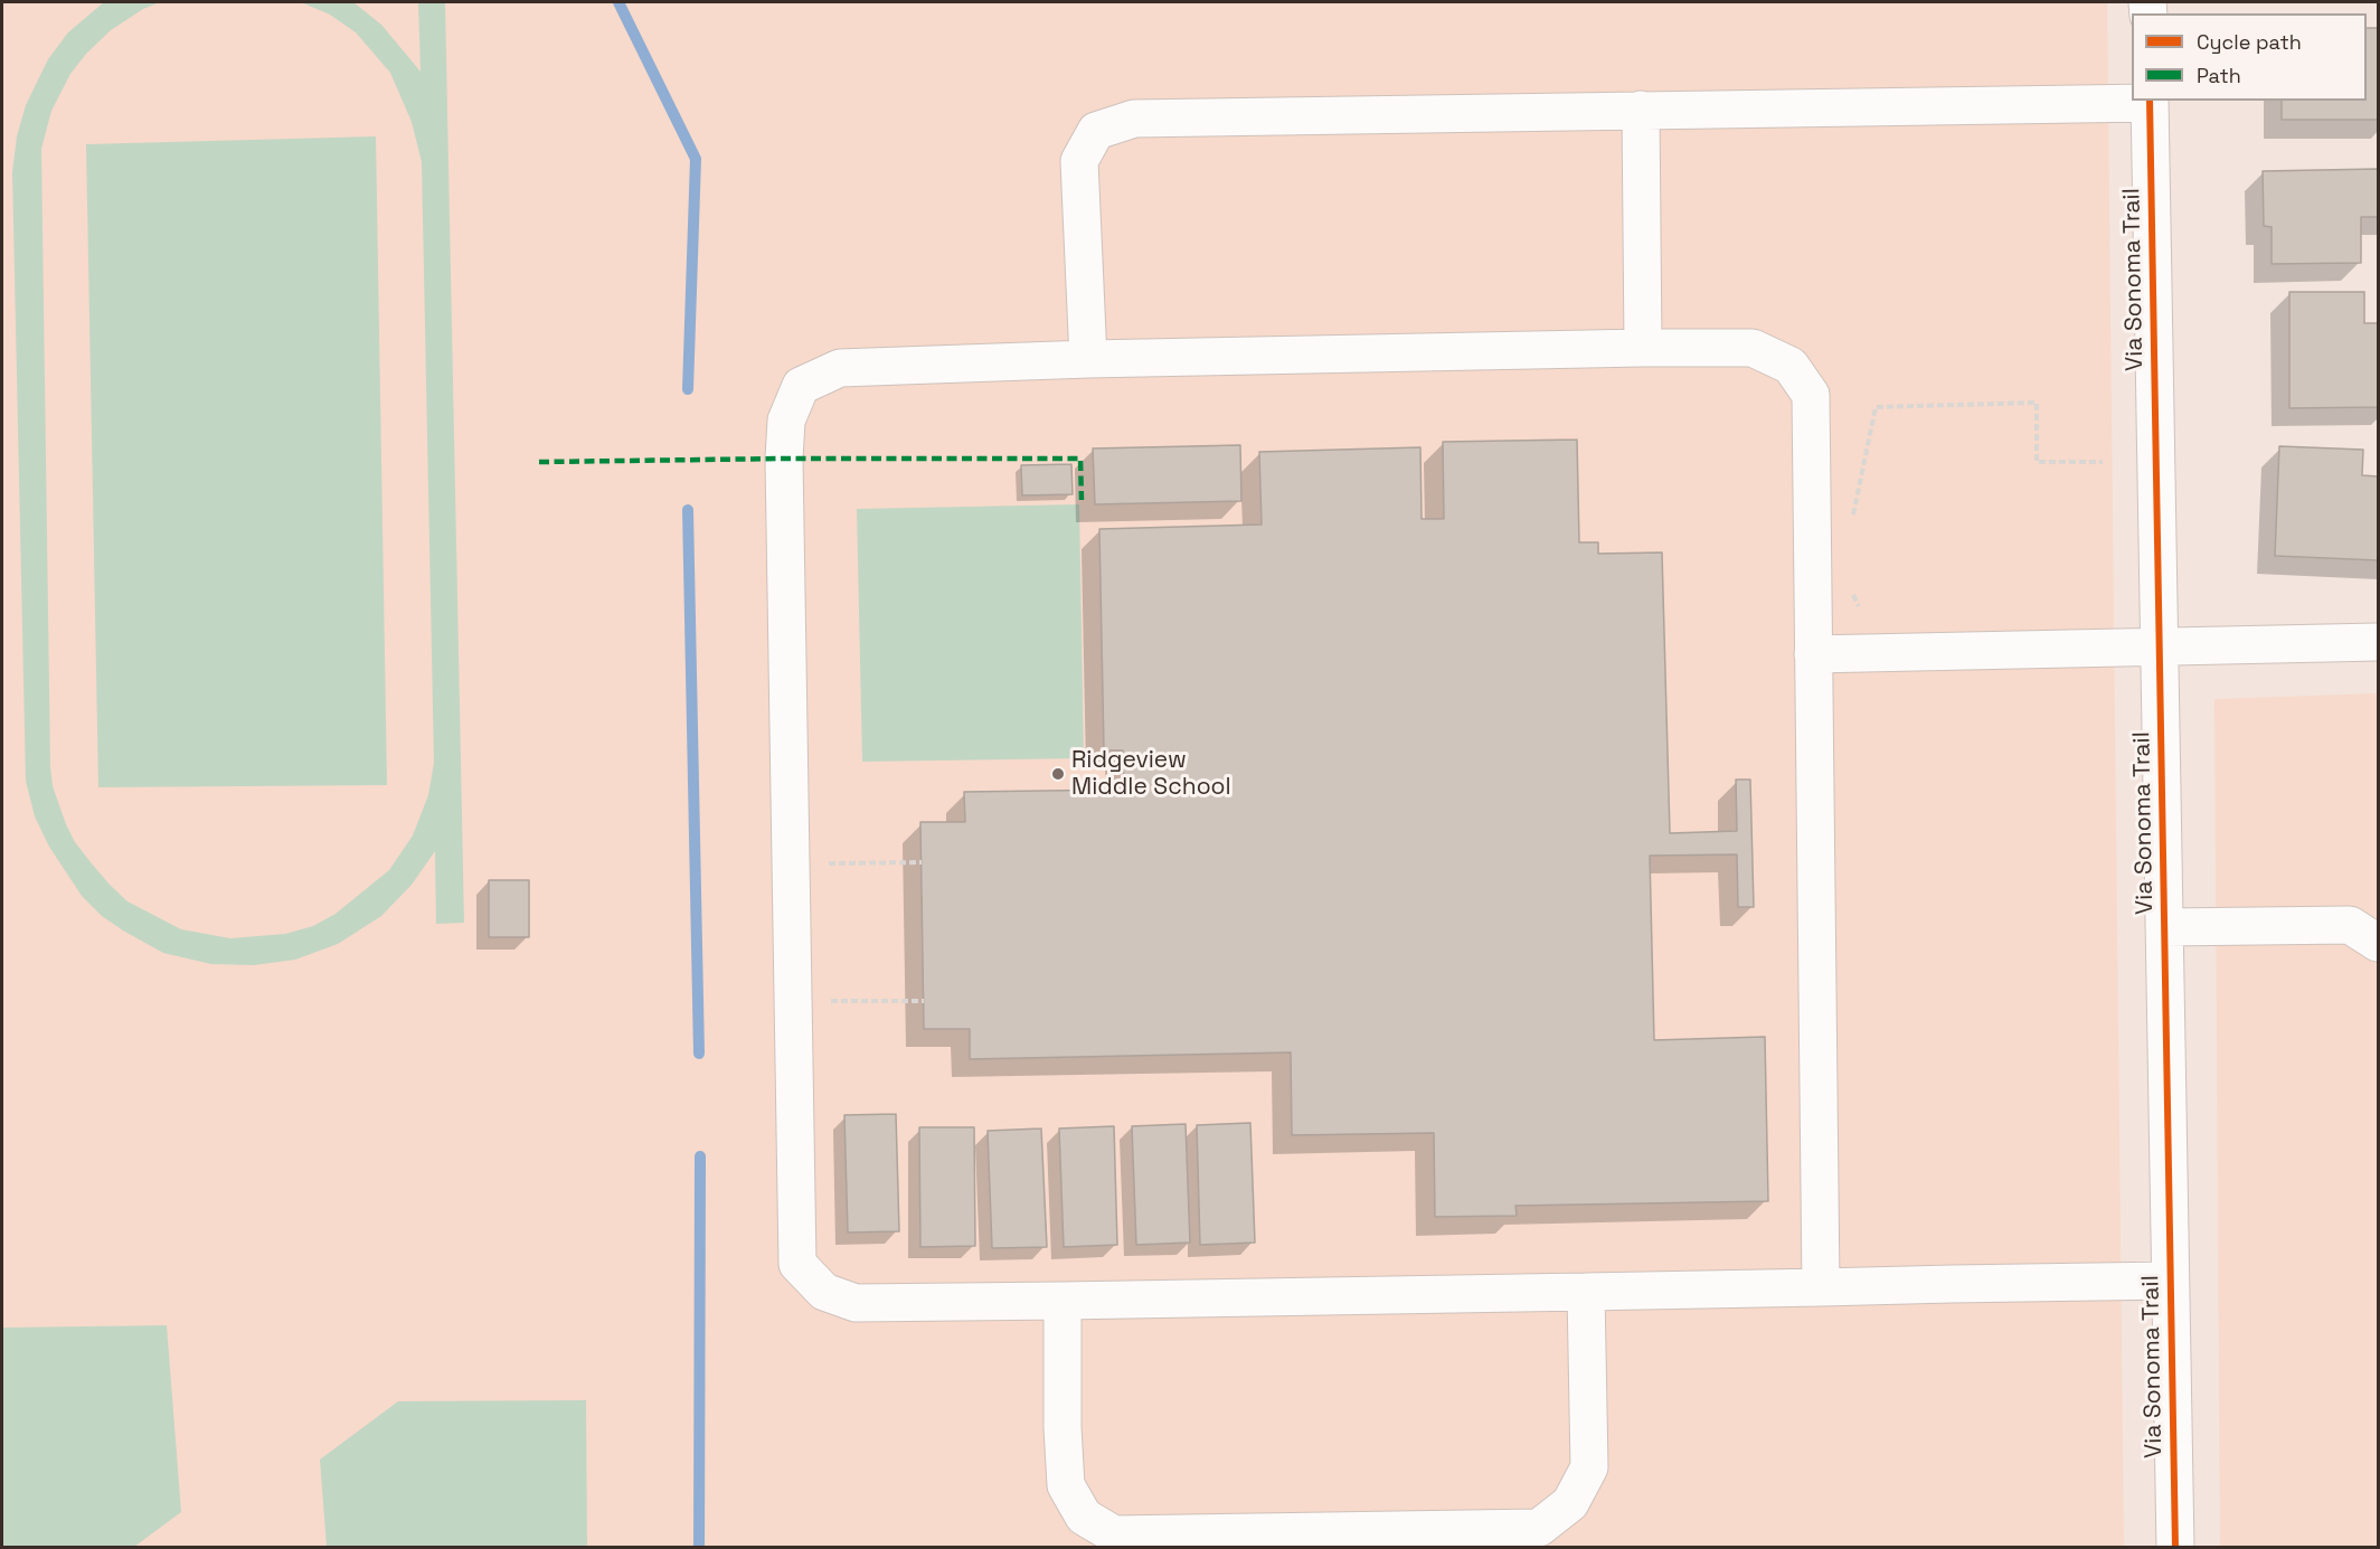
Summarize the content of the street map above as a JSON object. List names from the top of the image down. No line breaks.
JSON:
{"streets":{"street":["Via Sonoma Trail"]},"places":["Ridgeview Middle School"],"legend":["Cycle path","Path"]}
